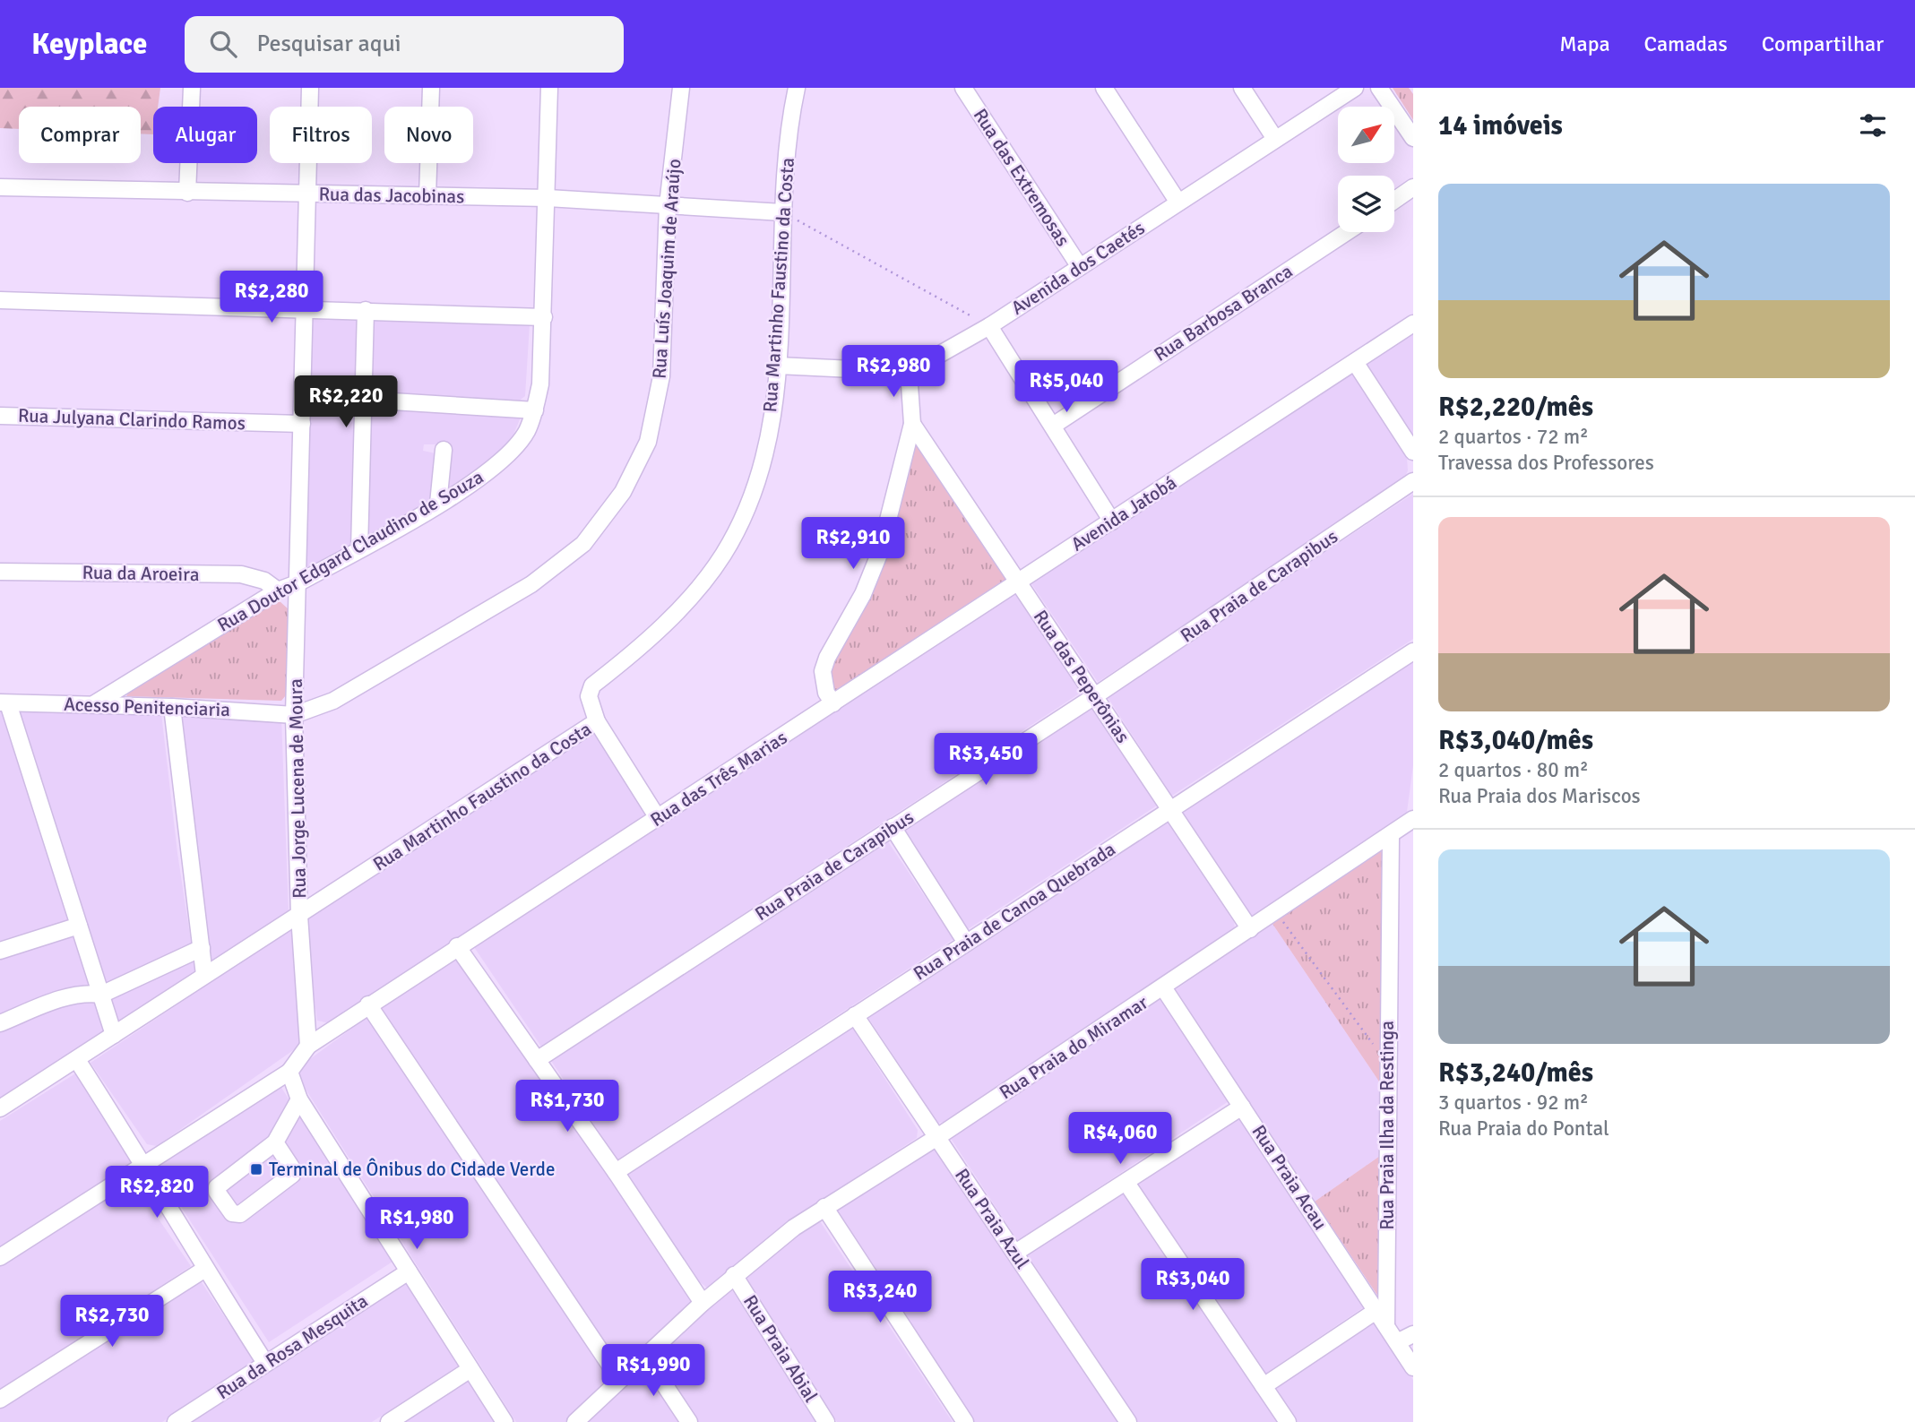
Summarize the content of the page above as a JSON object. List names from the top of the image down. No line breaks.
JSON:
{"streets":{"street":["Rua das Extremosas","Rua das Jacobinas","Avenida dos Caetés","Rua Luís Joaquim de Araújo","Rua Martinho Faustino da Costa","Rua Barbosa Branca","Rua Julyana Clarindo Ramos","Avenida Jatobá","Rua Doutor Edgard Claudino de Souza","Rua da Aroeira","Rua Praia de Carapibus","Rua das Peperônias","Acesso Penitenciaria","Rua das Três Marias","Rua Jorge Lucena de Moura","Rua Praia de Canoa Quebrada","Rua Praia do Miramar","Rua Praia Ilha da Restinga","Rua Praia Acau","Rua Praia Azul","Rua da Rosa Mesquita","Rua Praia Abial"]},"crossings":[["Rua das Extremosas","Avenida dos Caetés"],["Rua das Jacobinas","Rua Luís Joaquim de Araújo"],["Rua das Jacobinas","Rua Martinho Faustino da Costa"],["Rua das Jacobinas","Rua Doutor Edgard Claudino de Souza"],["Rua das Jacobinas","Rua Jorge Lucena de Moura"],["Rua Luís Joaquim de Araújo","Acesso Penitenciaria"],["Rua Luís Joaquim de Araújo","Rua Jorge Lucena de Moura"],["Rua Martinho Faustino da Costa","Rua Jorge Lucena de Moura"],["Rua Julyana Clarindo Ramos","Rua Jorge Lucena de Moura"],["Avenida Jatobá","Rua das Peperônias"],["Avenida Jatobá","Rua das Três Marias"],["Rua Doutor Edgard Claudino de Souza","Rua da Aroeira"],["Rua Doutor Edgard Claudino de Souza","Acesso Penitenciaria"],["Rua Doutor Edgard Claudino de Souza","Rua Jorge Lucena de Moura"],["Rua Praia de Carapibus","Rua das Peperônias"],["Rua das Peperônias","Rua Praia de Canoa Quebrada"],["Rua das Peperônias","Rua Praia do Miramar"],["Acesso Penitenciaria","Rua Jorge Lucena de Moura"],["Rua das Três Marias","Rua Jorge Lucena de Moura"],["Rua Praia de Canoa Quebrada","Rua Praia Azul"],["Rua Praia do Miramar","Rua Praia Ilha da Restinga"],["Rua Praia do Miramar","Rua Praia Acau"],["Rua Praia do Miramar","Rua Praia Azul"],["Rua Praia do Miramar","Rua Praia Abial"],["Rua Praia Ilha da Restinga","Rua Praia Acau"]],"places":{"transit":["Terminal de Ônibus do Cidade Verde"]},"north":"top right","page":{"header":"Keyplace","search":"Pesquisar aqui","nav":["Mapa","Camadas","Compartilhar"],"heading":"14 imóveis","chip":["Comprar","Alugar","Filtros","Novo"],"list":[{"name":"R$2,220/mês","note":"2 quartos · 72 m² · Travessa dos Professores"},{"name":"R$3,040/mês","note":"2 quartos · 80 m² · Rua Praia dos Mariscos"},{"name":"R$3,240/mês","note":"3 quartos · 92 m² · Rua Praia do Pontal"}],"price":["R$2,280","R$2,980","R$5,040","R$2,220","R$2,910","R$3,450","R$1,730","R$4,060","R$2,820","R$1,980","R$3,040","R$3,240","R$2,730","R$1,990"]}}
